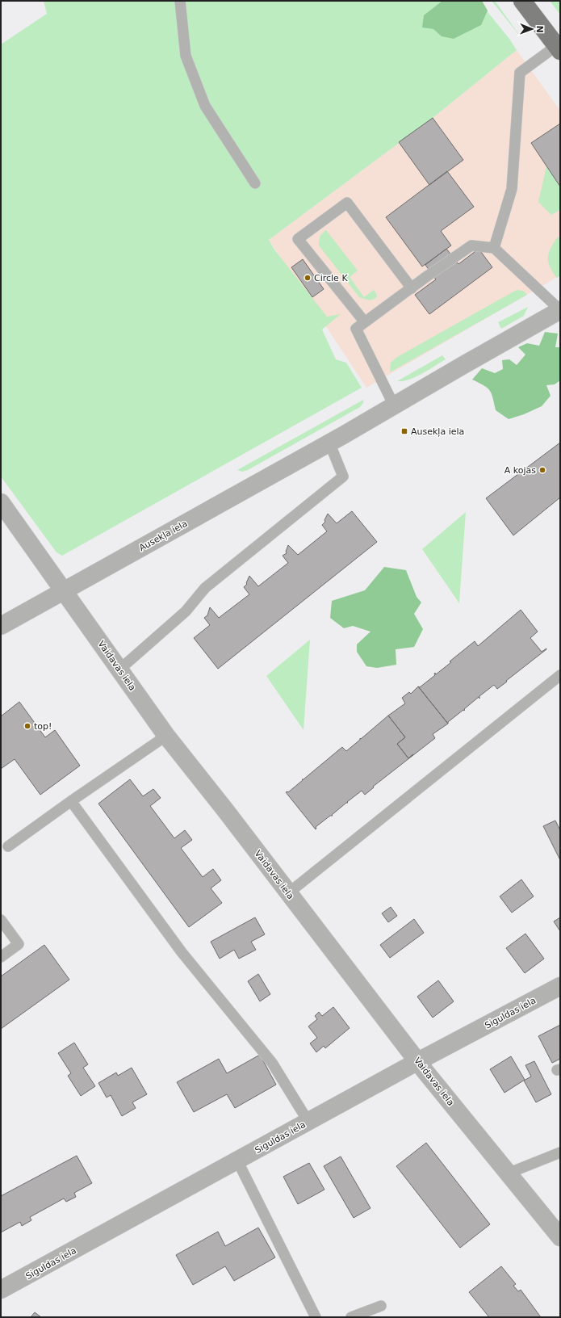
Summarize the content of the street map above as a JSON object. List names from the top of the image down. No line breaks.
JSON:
{"streets":{"street":["Ausekļa iela","Vaidavas iela","Siguldas iela"]},"crossings":[["Ausekļa iela","Vaidavas iela"],["Vaidavas iela","Siguldas iela"]],"places":{"other":["Circle K","A kojas","top!"],"transit":["Ausekļa iela"]},"north":"right"}
